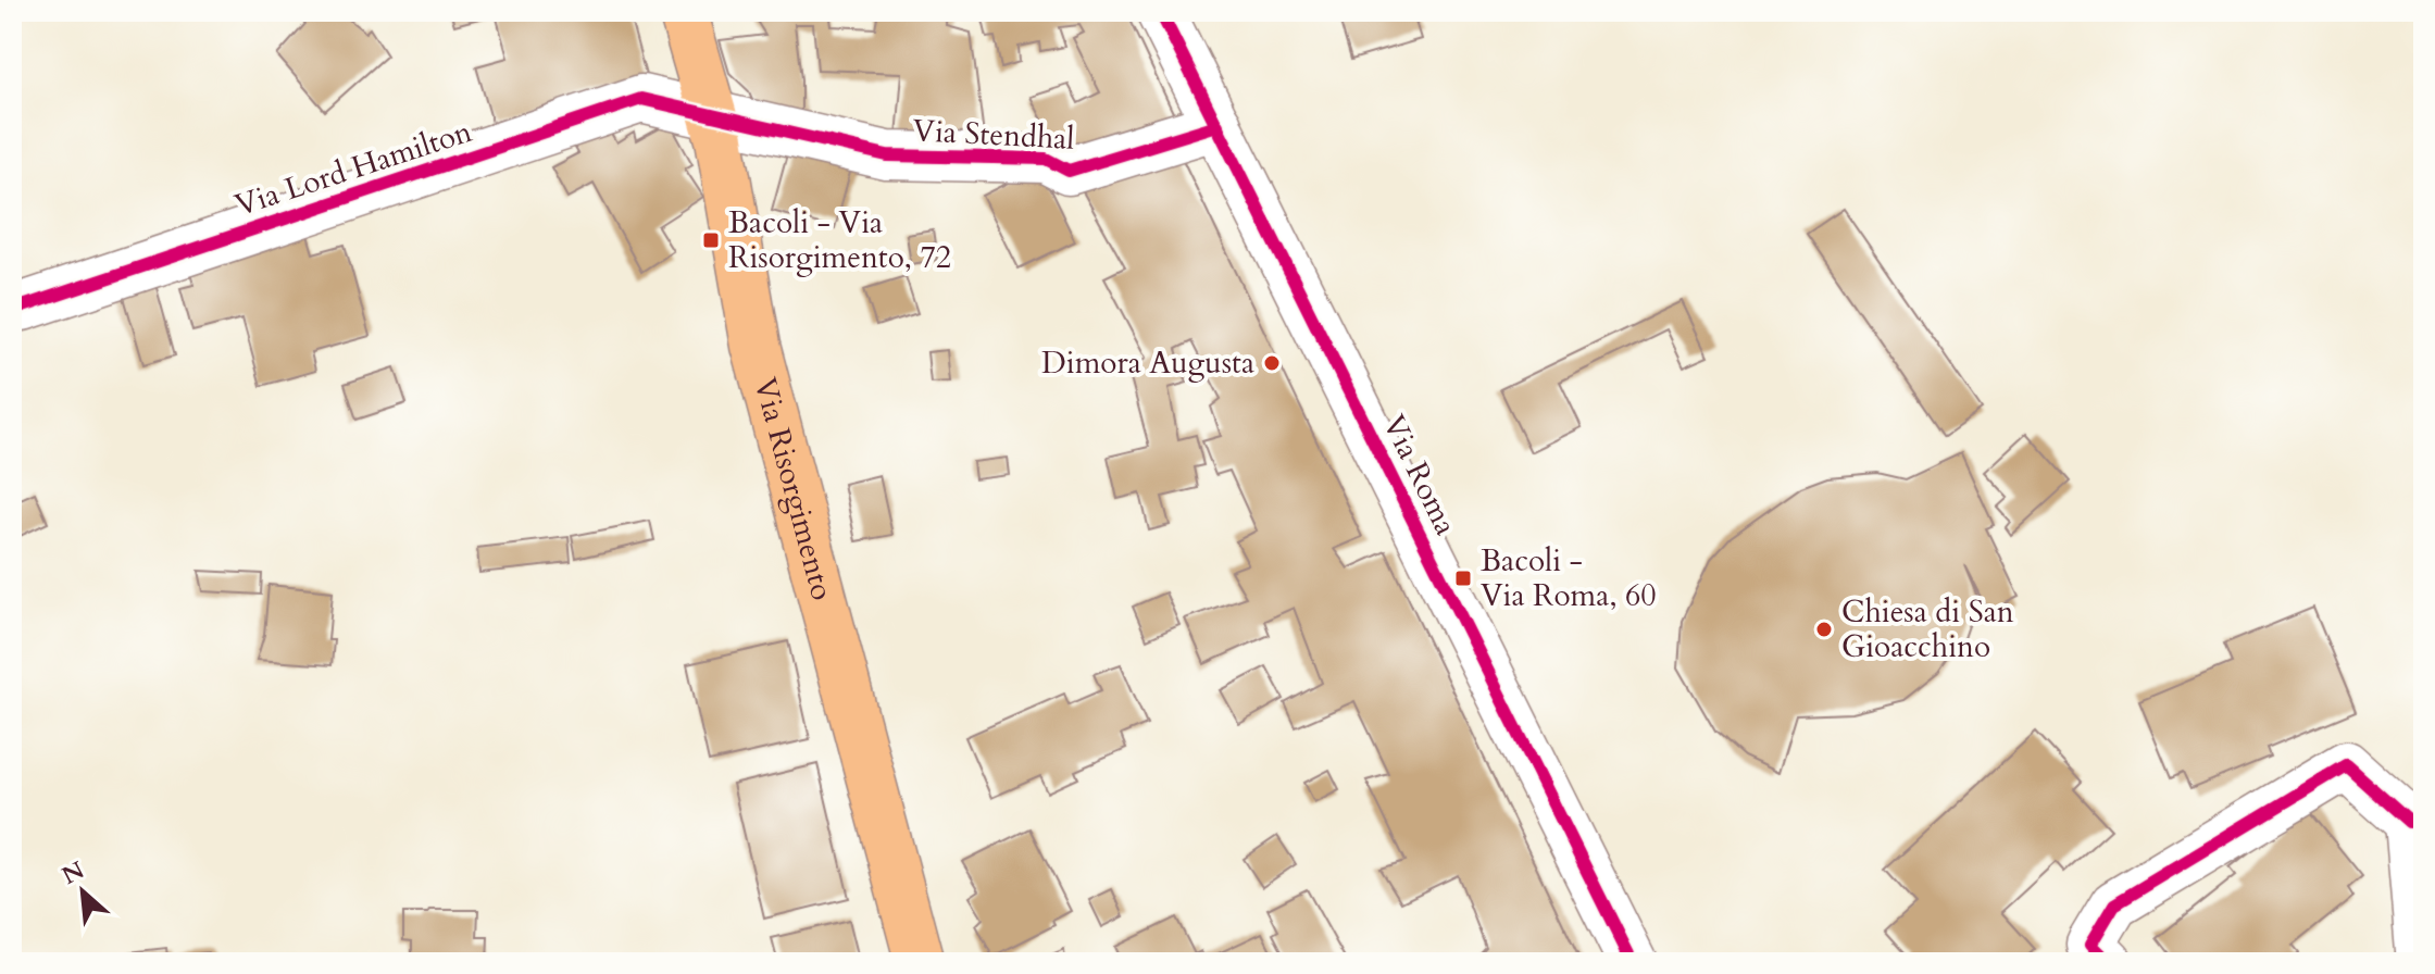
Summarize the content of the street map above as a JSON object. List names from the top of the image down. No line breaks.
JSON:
{"streets":{"main road":["Via Risorgimento"],"street":["Via Stendhal","Via Lord Hamilton","Via Roma"]},"crossings":[["Via Stendhal","Via Lord Hamilton"],["Via Stendhal","Via Roma"],["Via Stendhal","Via Risorgimento"],["Via Lord Hamilton","Via Risorgimento"]],"places":{"transit":["Bacoli - Via Risorgimento, 72","Bacoli - Via Roma, 60"],"other":["Dimora Augusta","Chiesa di San Gioacchino"]},"north":"top left"}
